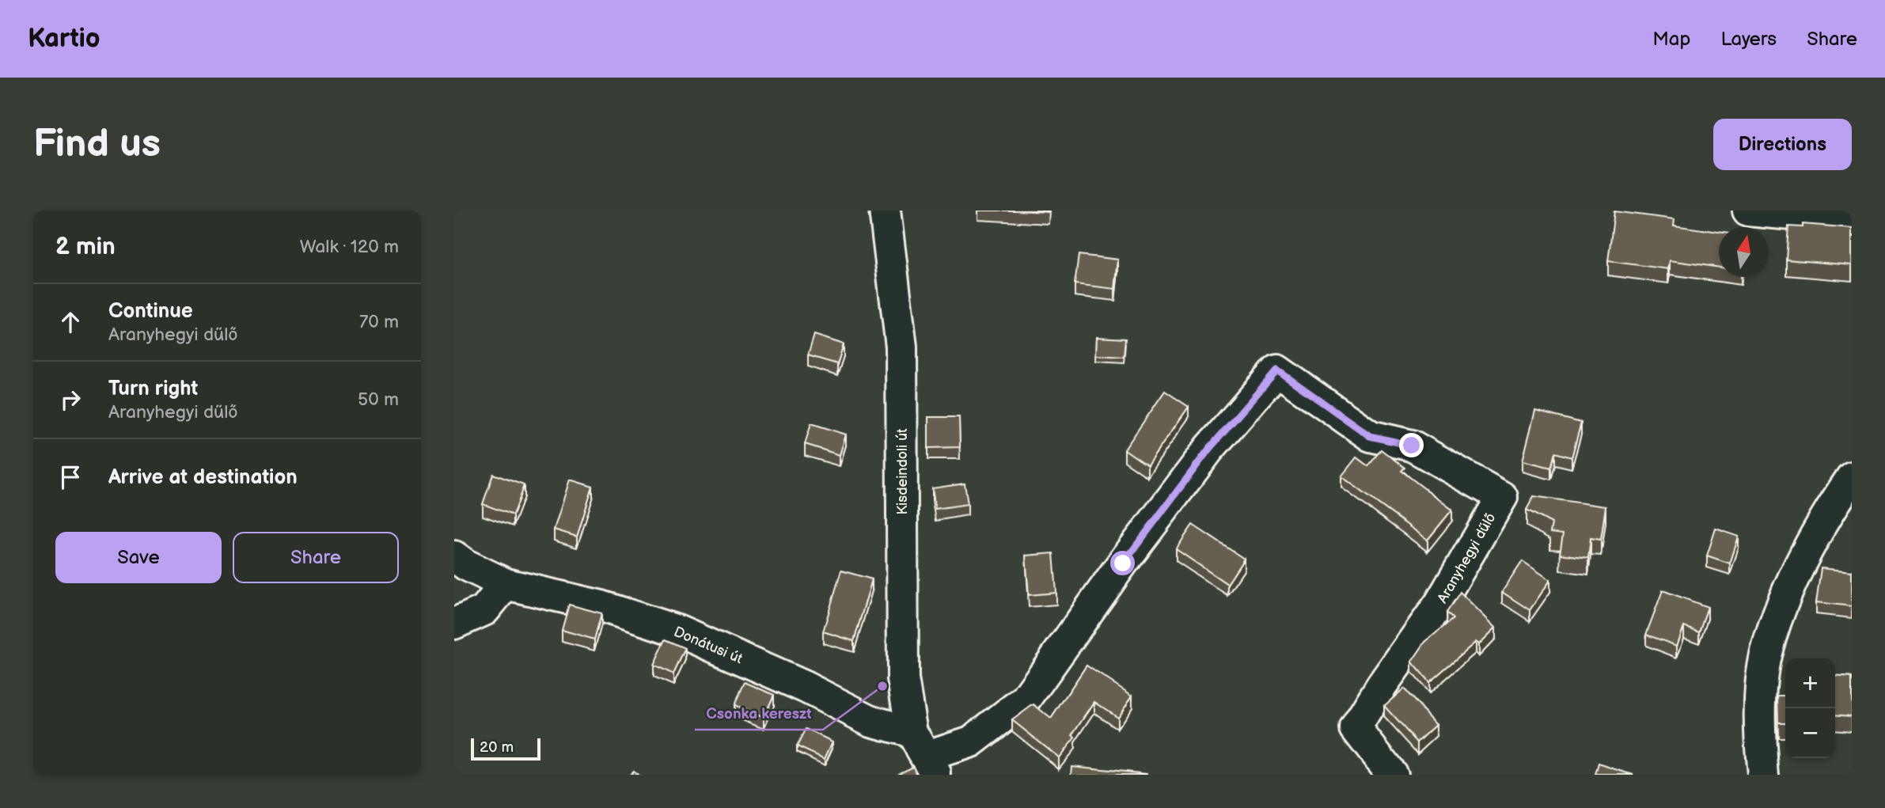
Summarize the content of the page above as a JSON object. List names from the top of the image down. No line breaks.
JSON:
{"streets":{"street":["Kisdeindoli út","Aranyhegyi dűlő","Donátusi út"]},"crossings":[["Kisdeindoli út","Aranyhegyi dűlő"],["Kisdeindoli út","Donátusi út"],["Aranyhegyi dűlő","Donátusi út"]],"places":["Csonka kereszt"],"scale_bar":"20 m","north":"top","page":{"header":"Kartio","nav":["Map","Layers","Share"],"buttons":["Directions",["Save","Share"]],"title":"Find us","heading":["2 min","Walk · 120 m"],"list":[["Continue","Aranyhegyi dűlő","70 m"],["Turn right","Aranyhegyi dűlő","50 m"],"Arrive at destination"],"map_buttons":["+","−"],"scale":"20 m"}}
